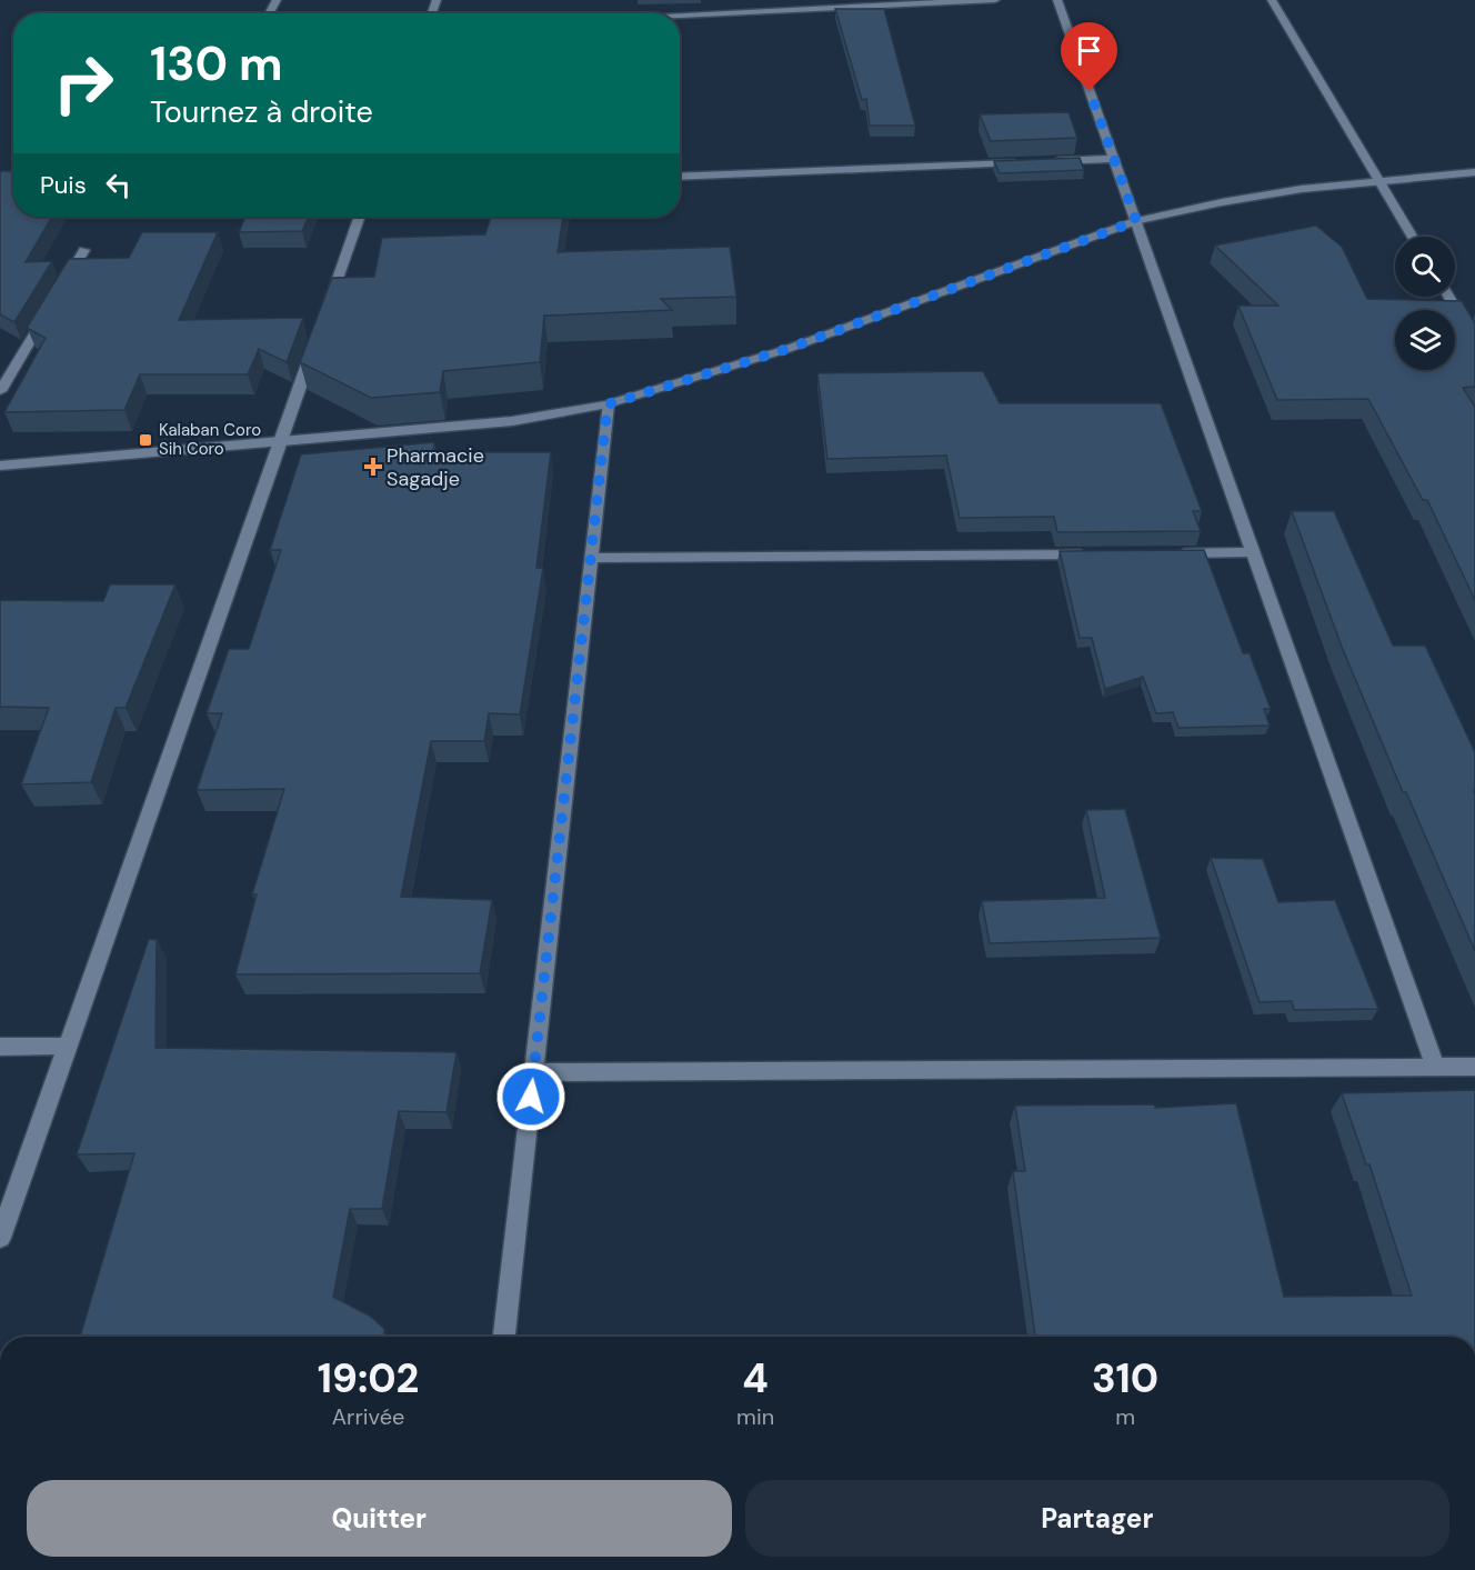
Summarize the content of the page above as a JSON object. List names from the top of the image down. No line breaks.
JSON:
{"places":{"transit":["Kalaban Coro Sih Coro"],"health":["Pharmacie Sagadje"]},"page":{"turn":["130 m","Tournez à droite"],"then":"Puis","eta":["19:02","Arrivée","4","min","310","m"],"buttons":["Quitter","Partager"]}}
